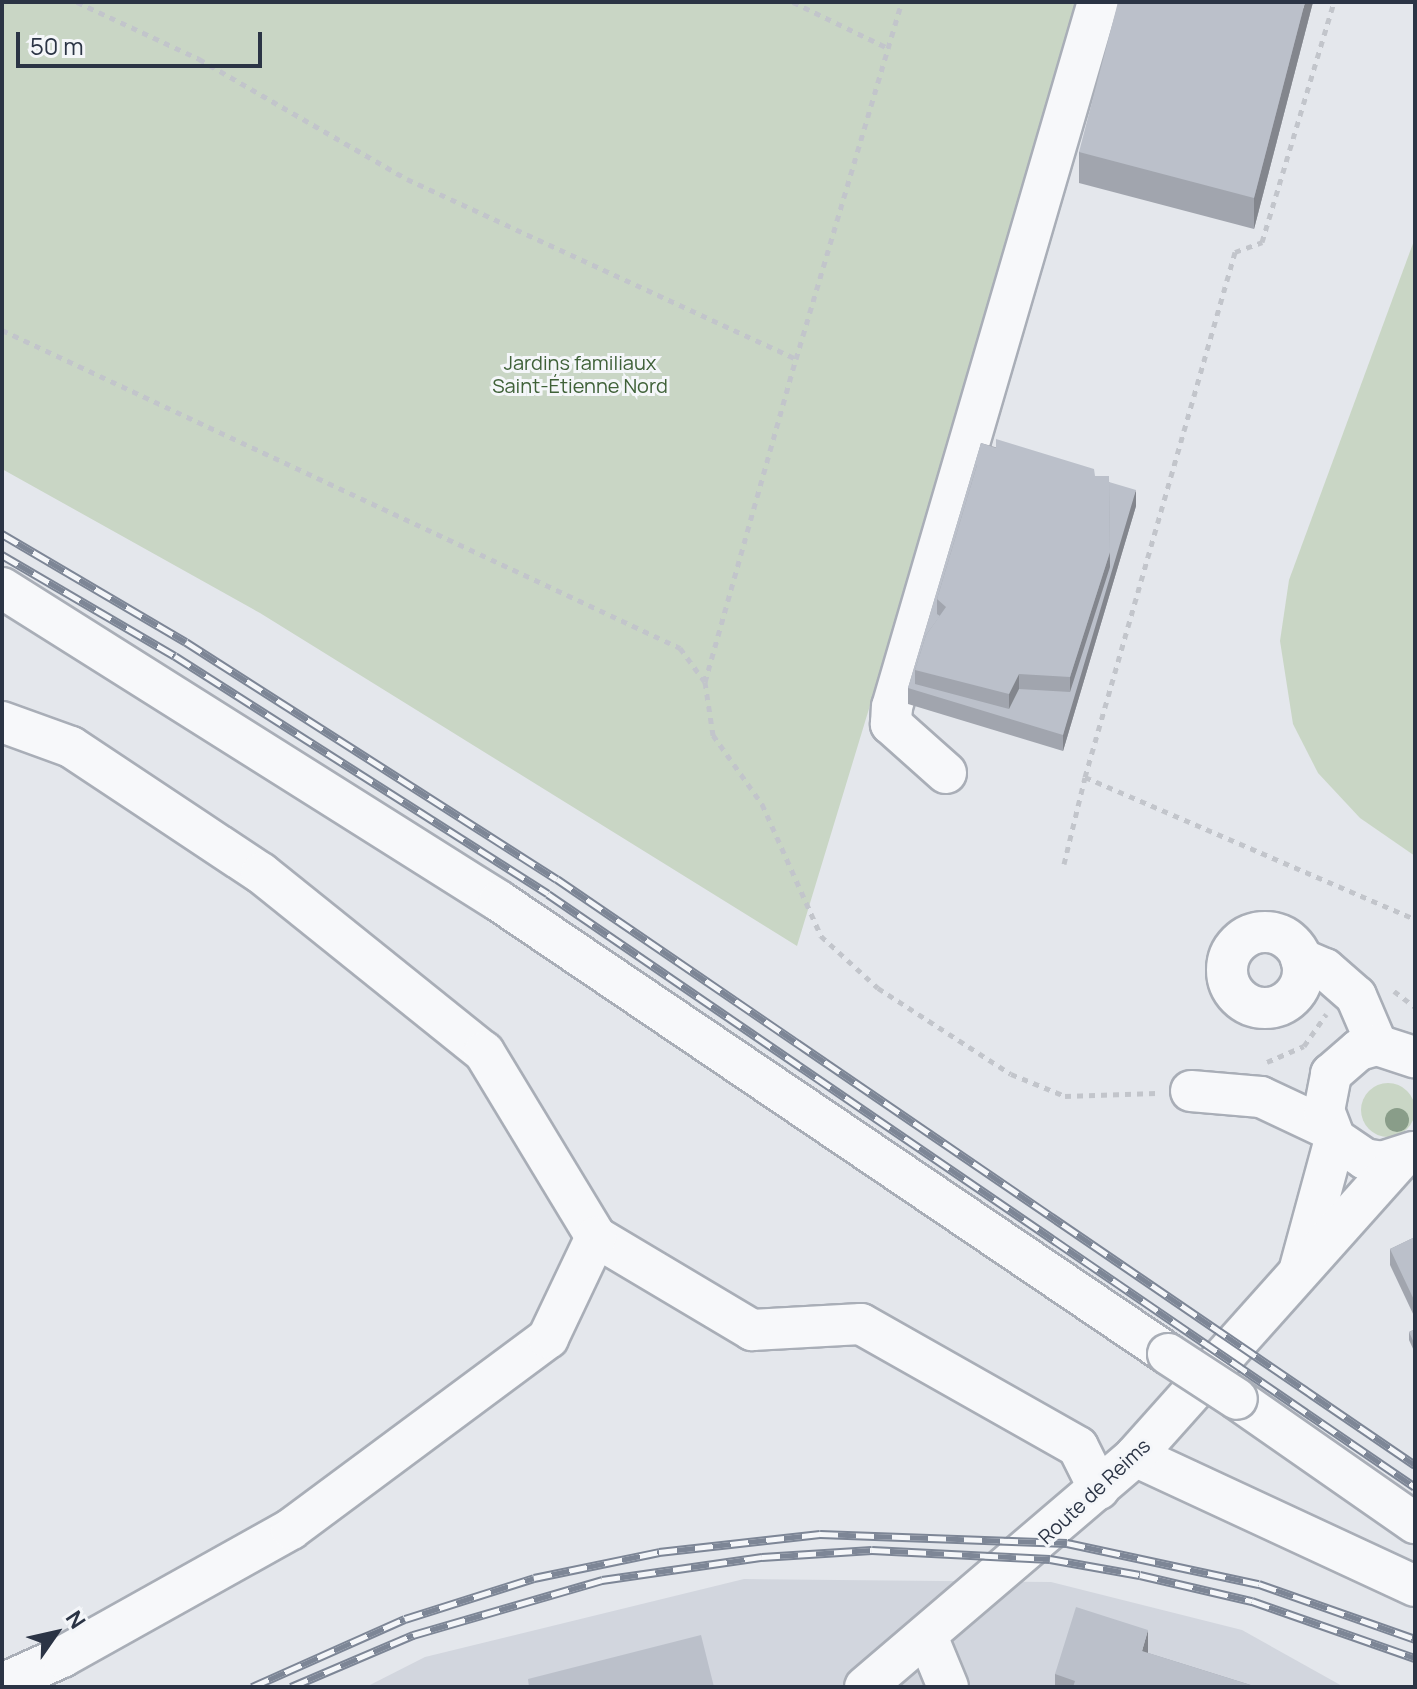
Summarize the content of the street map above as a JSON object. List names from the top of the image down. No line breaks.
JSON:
{"streets":{"street":["Route de Reims"]},"parks":["Jardins familiaux Saint-Étienne Nord"],"scale_bar":"50 m","north":"top right"}
